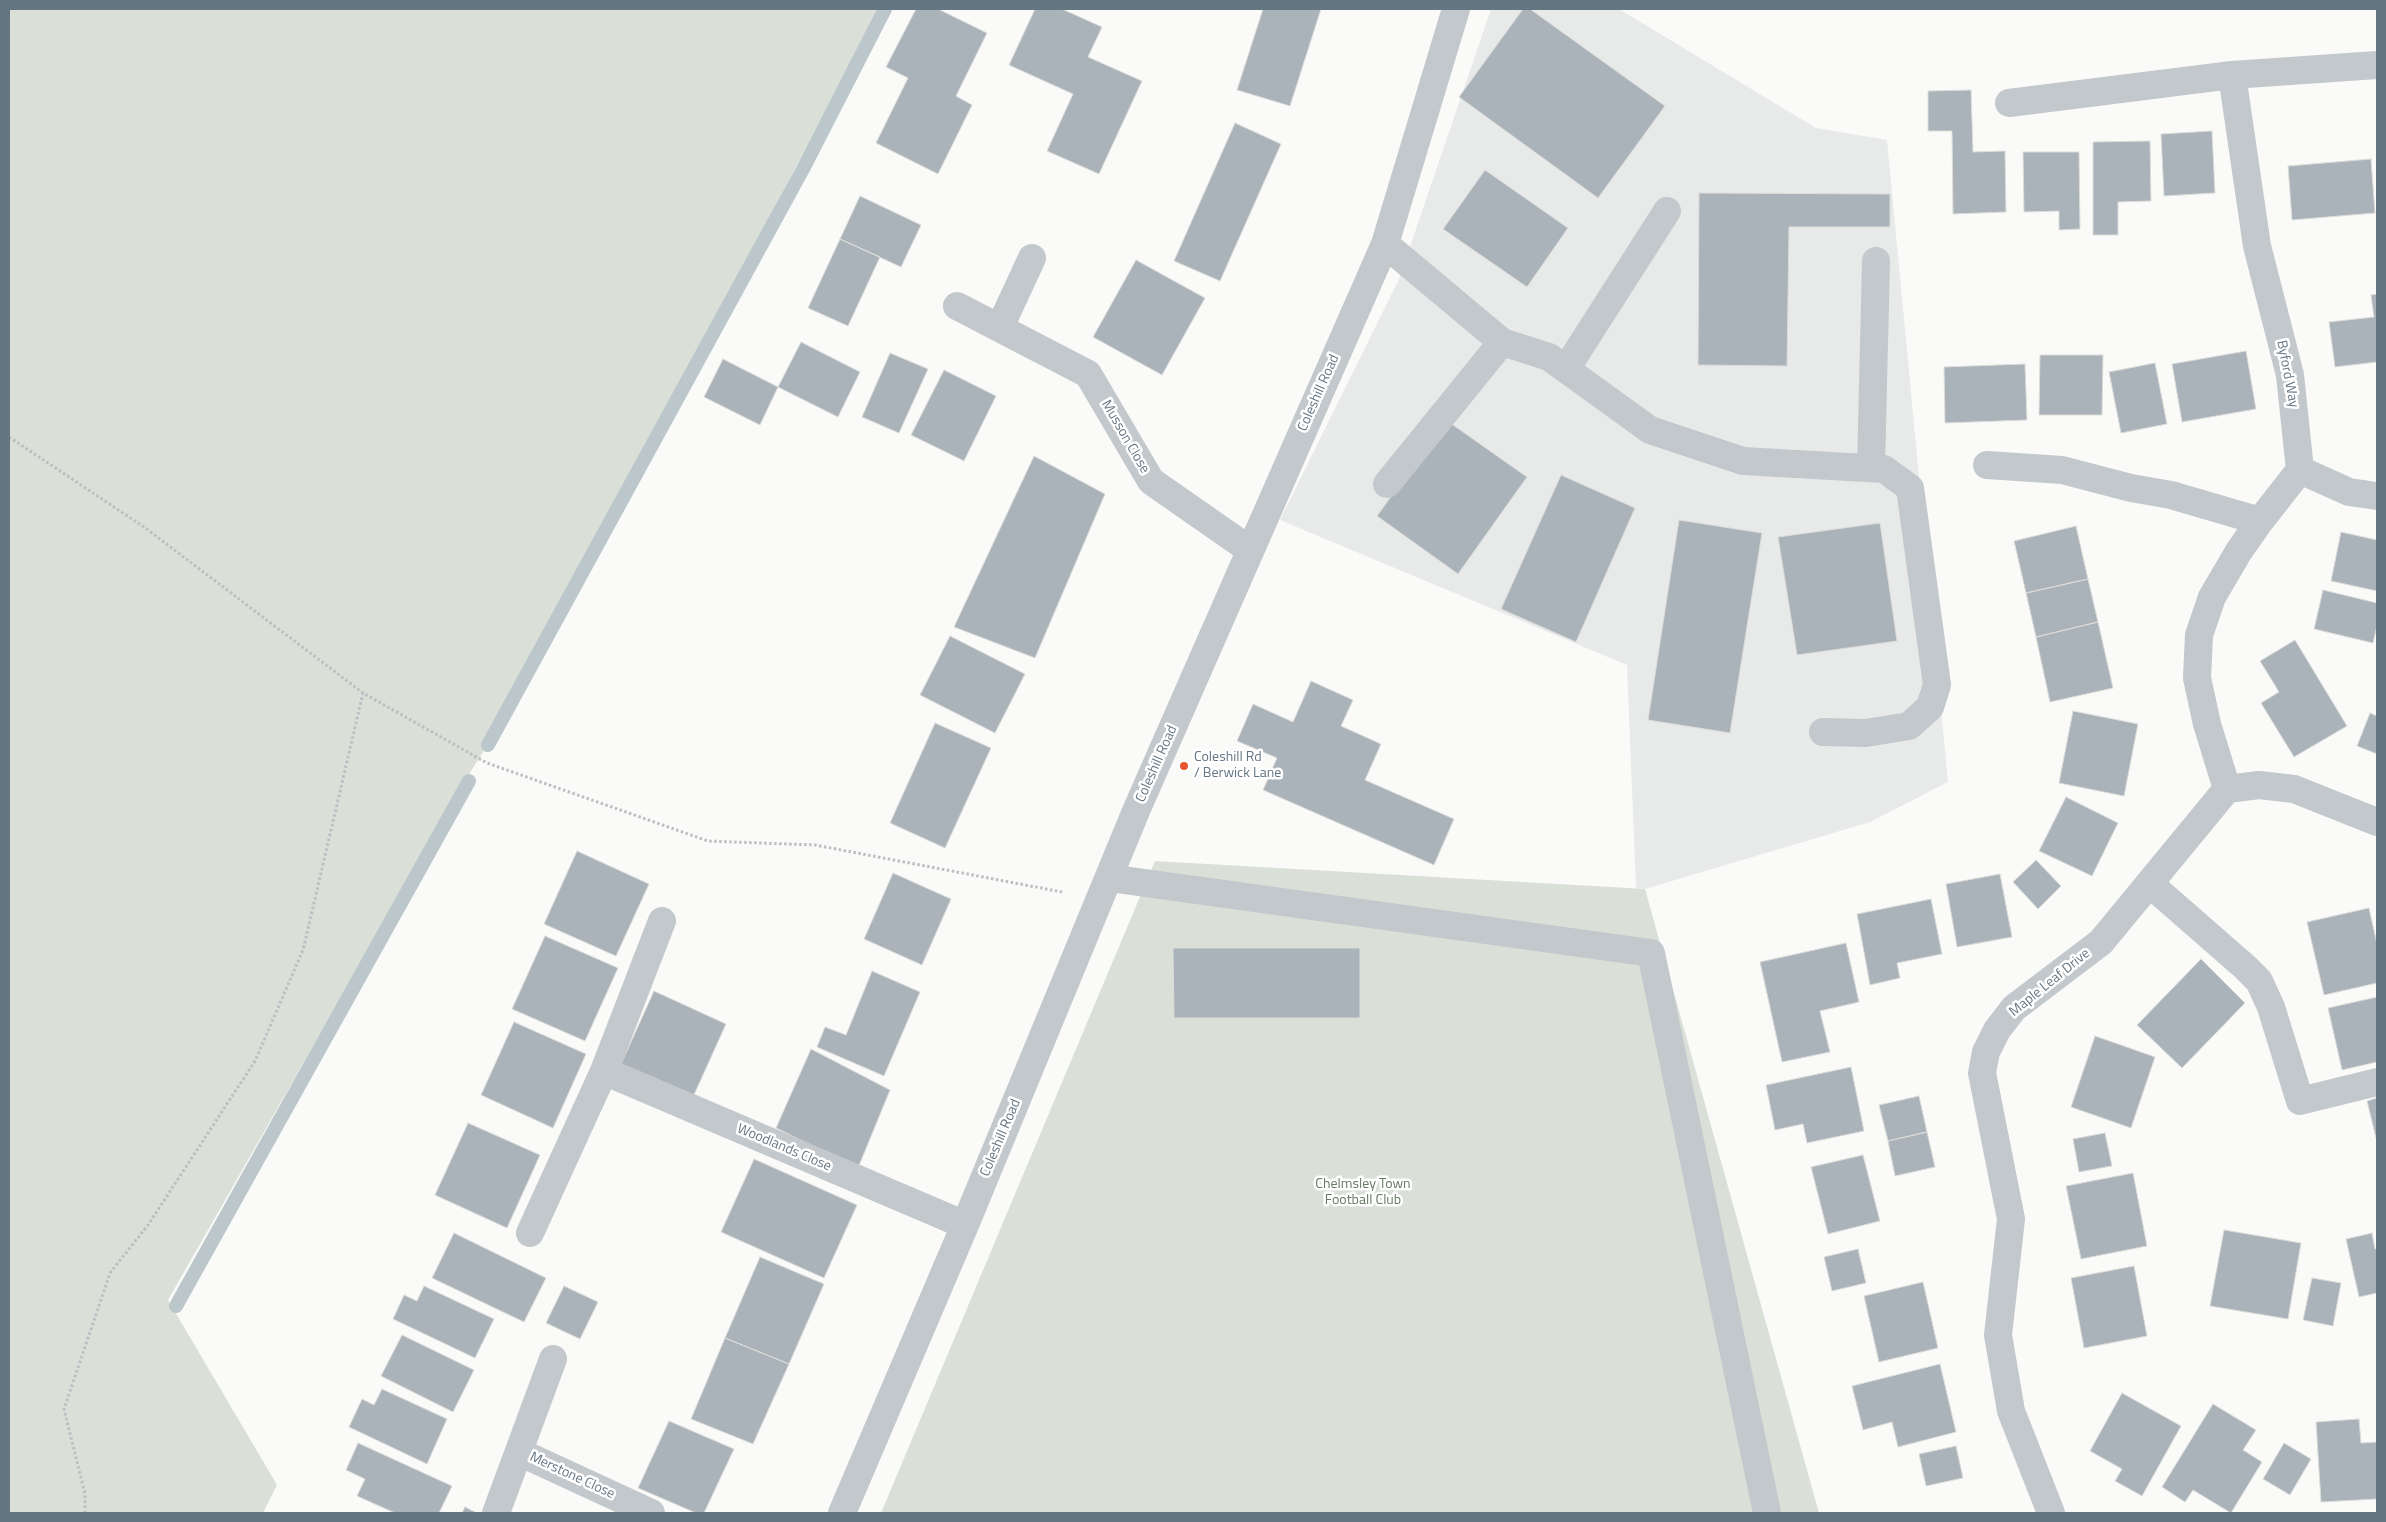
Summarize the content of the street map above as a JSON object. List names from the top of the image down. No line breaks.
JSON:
{"streets":{"street":["Byford Way","Coleshill Road","Musson Close","Maple Leaf Drive","Woodlands Close","Merstone Close"]},"crossings":[["Coleshill Road","Musson Close"],["Coleshill Road","Woodlands Close"]],"parks":["Chelmsley Town Football Club"],"places":["Coleshill Rd / Berwick Lane"]}
